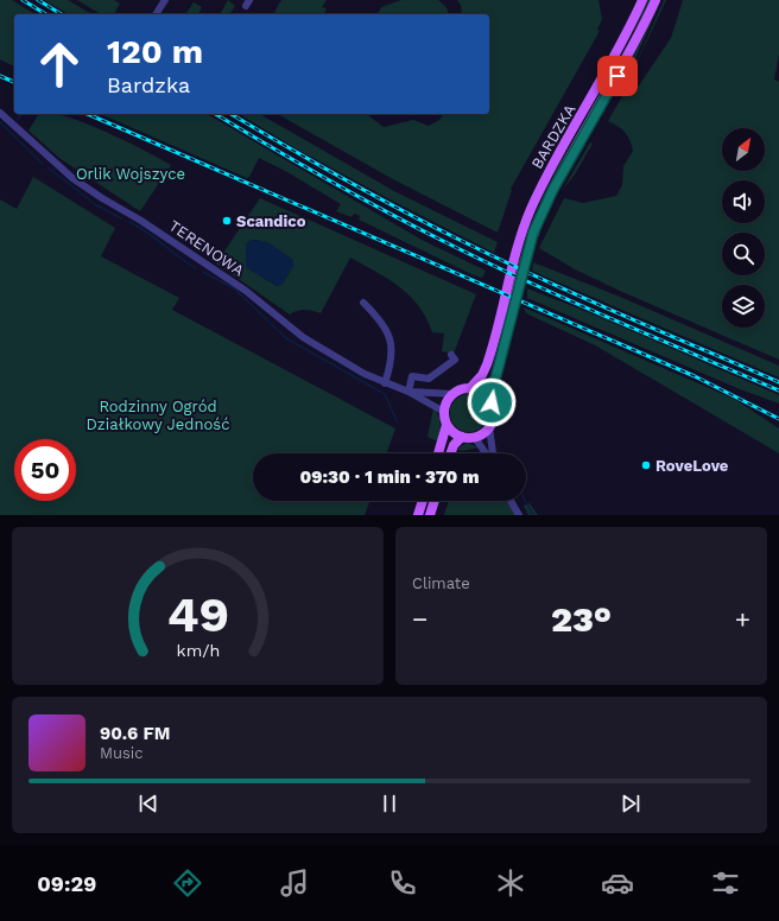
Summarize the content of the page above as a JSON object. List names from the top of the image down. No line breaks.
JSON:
{"streets":{"main road":["BARDZKA"],"street":["TERENOWA"]},"crossings":[["BARDZKA","TERENOWA"]],"parks":["Orlik Wojszyce","Rodzinny Ogród Działkowy Jedność"],"places":["Scandico","RoveLove"],"north":"top right","page":{"turn":["120 m","Bardzka"],"limit":"50","trip":"09:30 · 1 min · 370 m","tile":"Climate","heat":["−","23°","+"],"song":["90.6 FM","Music"],"tabs":"09:29","gauge":["49","km/h"]}}
